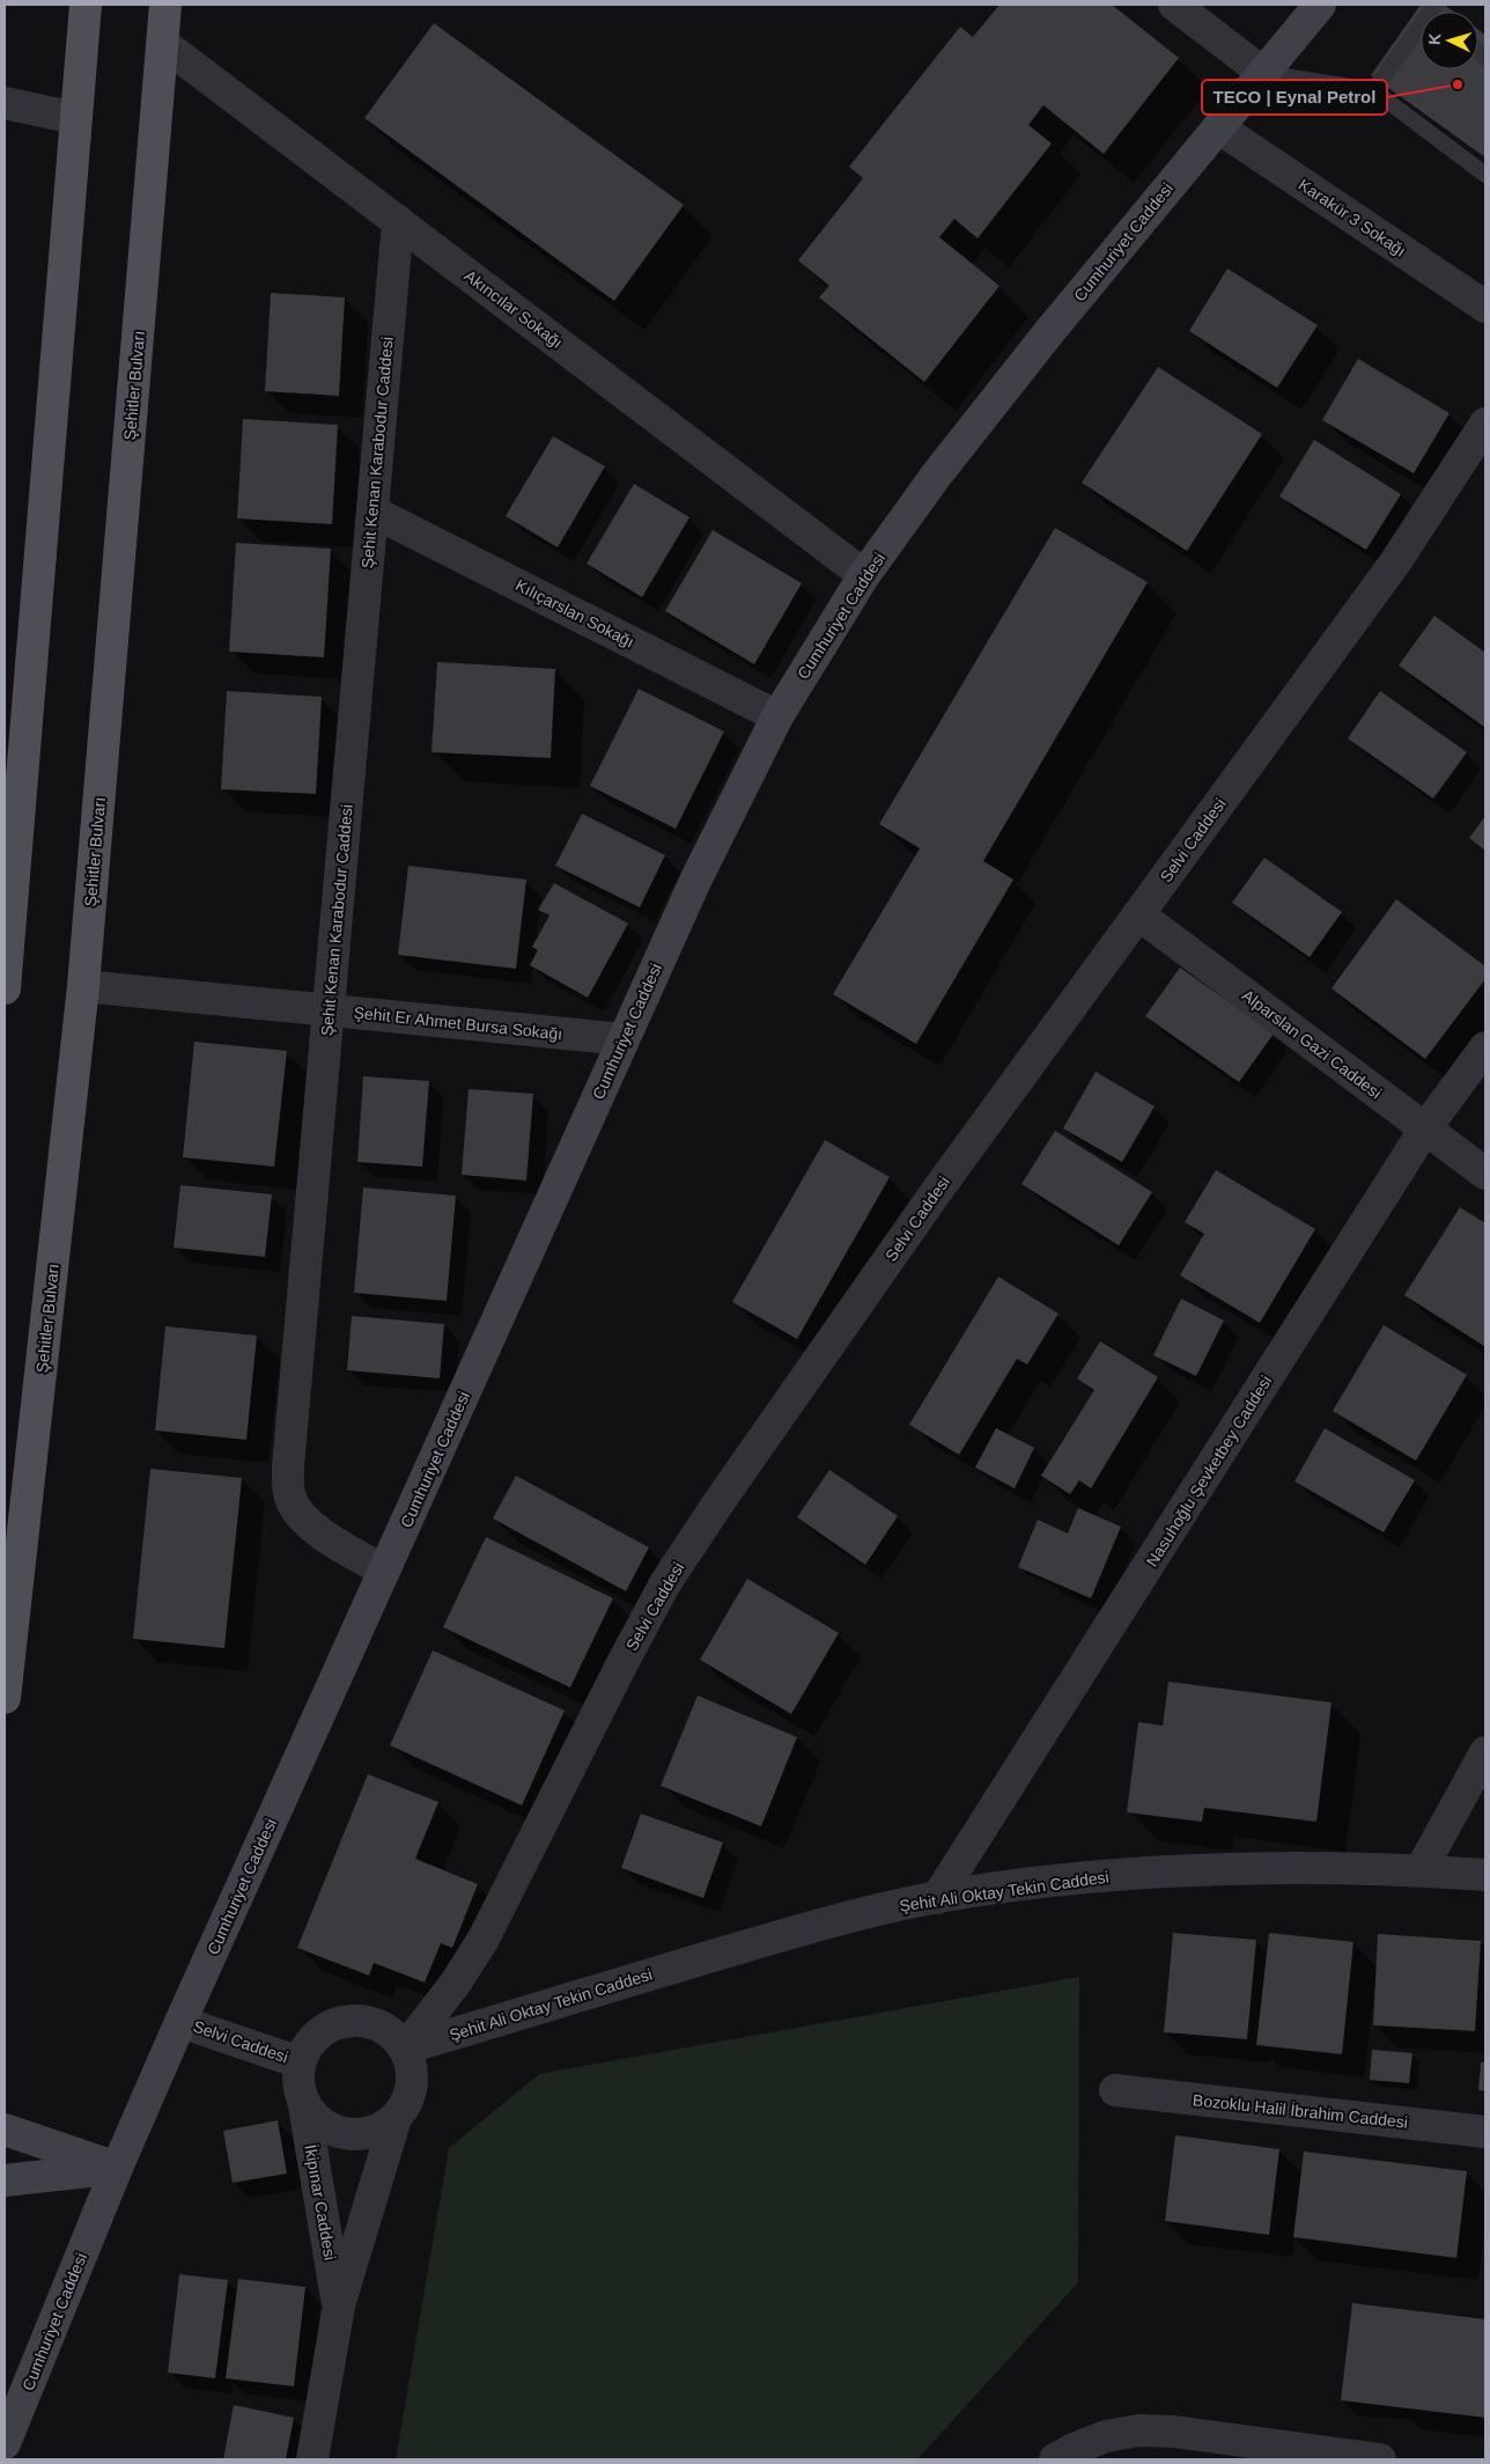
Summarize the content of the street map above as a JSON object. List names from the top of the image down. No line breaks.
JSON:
{"streets":{"main road":["Cumhuriyet Caddesi","Şehitler Bulvarı"],"street":["Karakür 3 Sokağı","Akıncılar Sokağı","Şehit Kenan Karabodur Caddesi","Kılıçarslan Sokağı","Selvi Caddesi","Şehit Er Ahmet Bursa Sokağı","Alparslan Gazi Caddesi","Nasuhoğlu Şevketbey Caddesi","Şehit Ali Oktay Tekin Caddesi","Bozoklu Halil İbrahim Caddesi","İkipınar Caddesi"]},"crossings":[["Karakür 3 Sokağı","Cumhuriyet Caddesi"],["Cumhuriyet Caddesi","Akıncılar Sokağı"],["Cumhuriyet Caddesi","Şehit Kenan Karabodur Caddesi"],["Cumhuriyet Caddesi","Kılıçarslan Sokağı"],["Cumhuriyet Caddesi","Selvi Caddesi"],["Cumhuriyet Caddesi","Şehit Er Ahmet Bursa Sokağı"],["Akıncılar Sokağı","Şehitler Bulvarı"],["Akıncılar Sokağı","Şehit Kenan Karabodur Caddesi"],["Şehitler Bulvarı","Şehit Er Ahmet Bursa Sokağı"],["Şehit Kenan Karabodur Caddesi","Kılıçarslan Sokağı"],["Şehit Kenan Karabodur Caddesi","Şehit Er Ahmet Bursa Sokağı"],["Selvi Caddesi","Alparslan Gazi Caddesi"],["Selvi Caddesi","Şehit Ali Oktay Tekin Caddesi"],["Selvi Caddesi","İkipınar Caddesi"],["Alparslan Gazi Caddesi","Nasuhoğlu Şevketbey Caddesi"],["Nasuhoğlu Şevketbey Caddesi","Şehit Ali Oktay Tekin Caddesi"],["Şehit Ali Oktay Tekin Caddesi","İkipınar Caddesi"]],"places":["TECO | Eynal Petrol"],"north":"left"}
